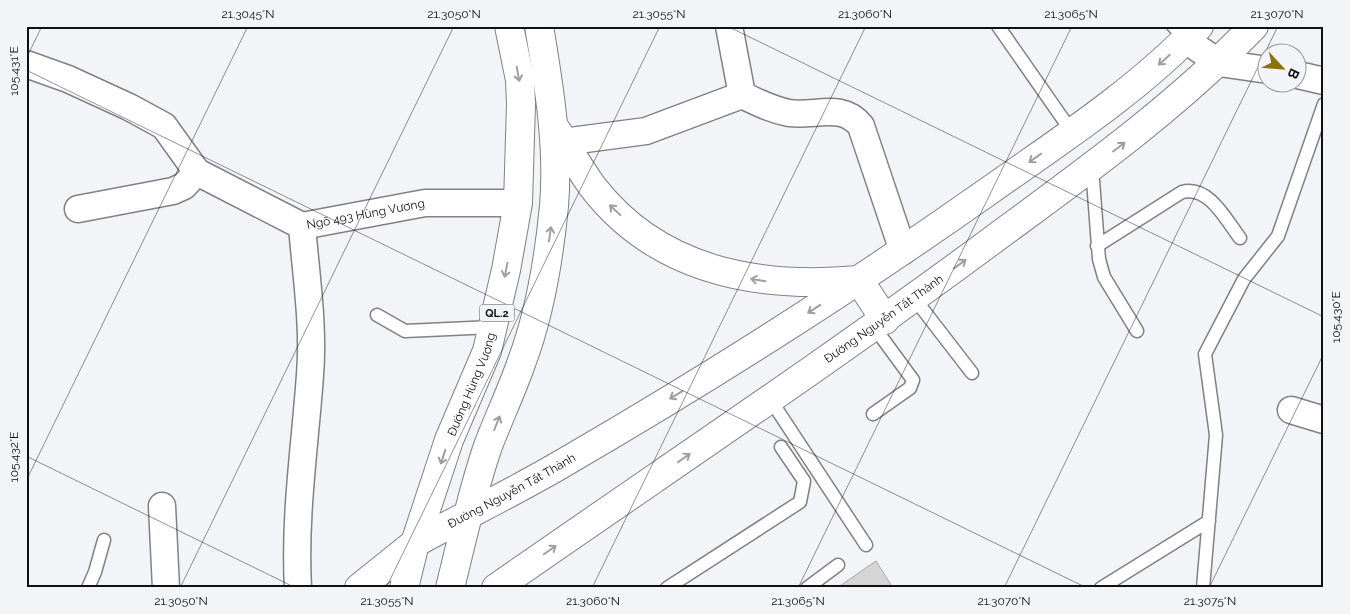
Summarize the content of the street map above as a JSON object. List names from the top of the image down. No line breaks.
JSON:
{"streets":{"main road":["QL.2","Đường Nguyễn Tất Thành","Đường Hùng Vương"],"street":["Ngõ 493 Hùng Vương"]},"crossings":[["Ngõ 493 Hùng Vương","Đường Hùng Vương"],["QL.2","Đường Nguyễn Tất Thành"],["Đường Nguyễn Tất Thành","Đường Hùng Vương"]],"north":"bottom right","coordinates":["21.3045°N","21.3050°N","21.3055°N","21.3060°N","21.3065°N","21.3070°N","105.431°E","105.430°E","105.432°E","21.3075°N"]}
